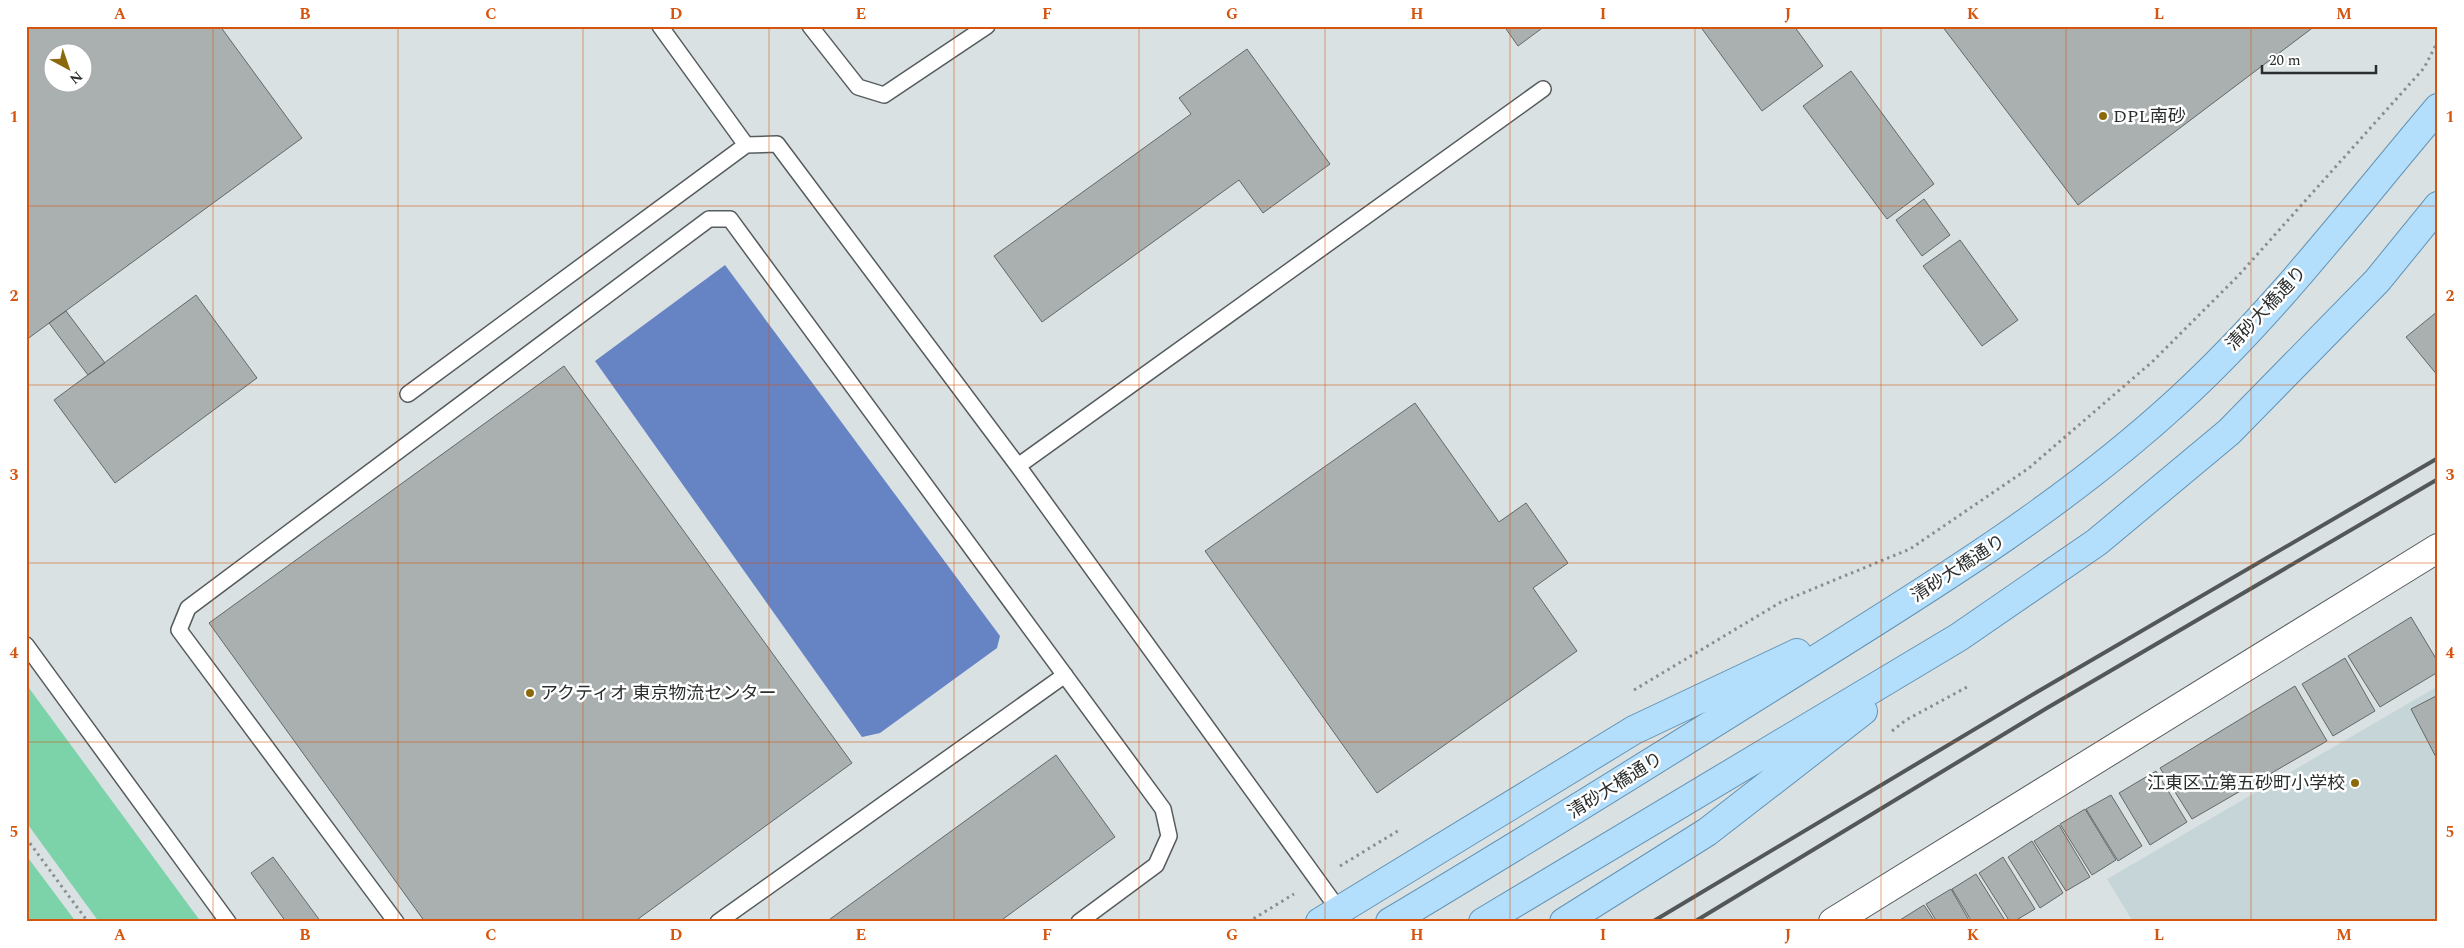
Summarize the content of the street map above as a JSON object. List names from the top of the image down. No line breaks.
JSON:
{"streets":{"main road":["清砂大橋通り"]},"places":["DPL南砂","アクティオ 東京物流センター","江東区立第五砂町小学校"],"scale_bar":"20 m","north":"bottom right","grid":{"columns":["A","B","C","D","E","F","G","H","I","J","K","L","M"],"rows":["1","2","3","4","5"]}}
